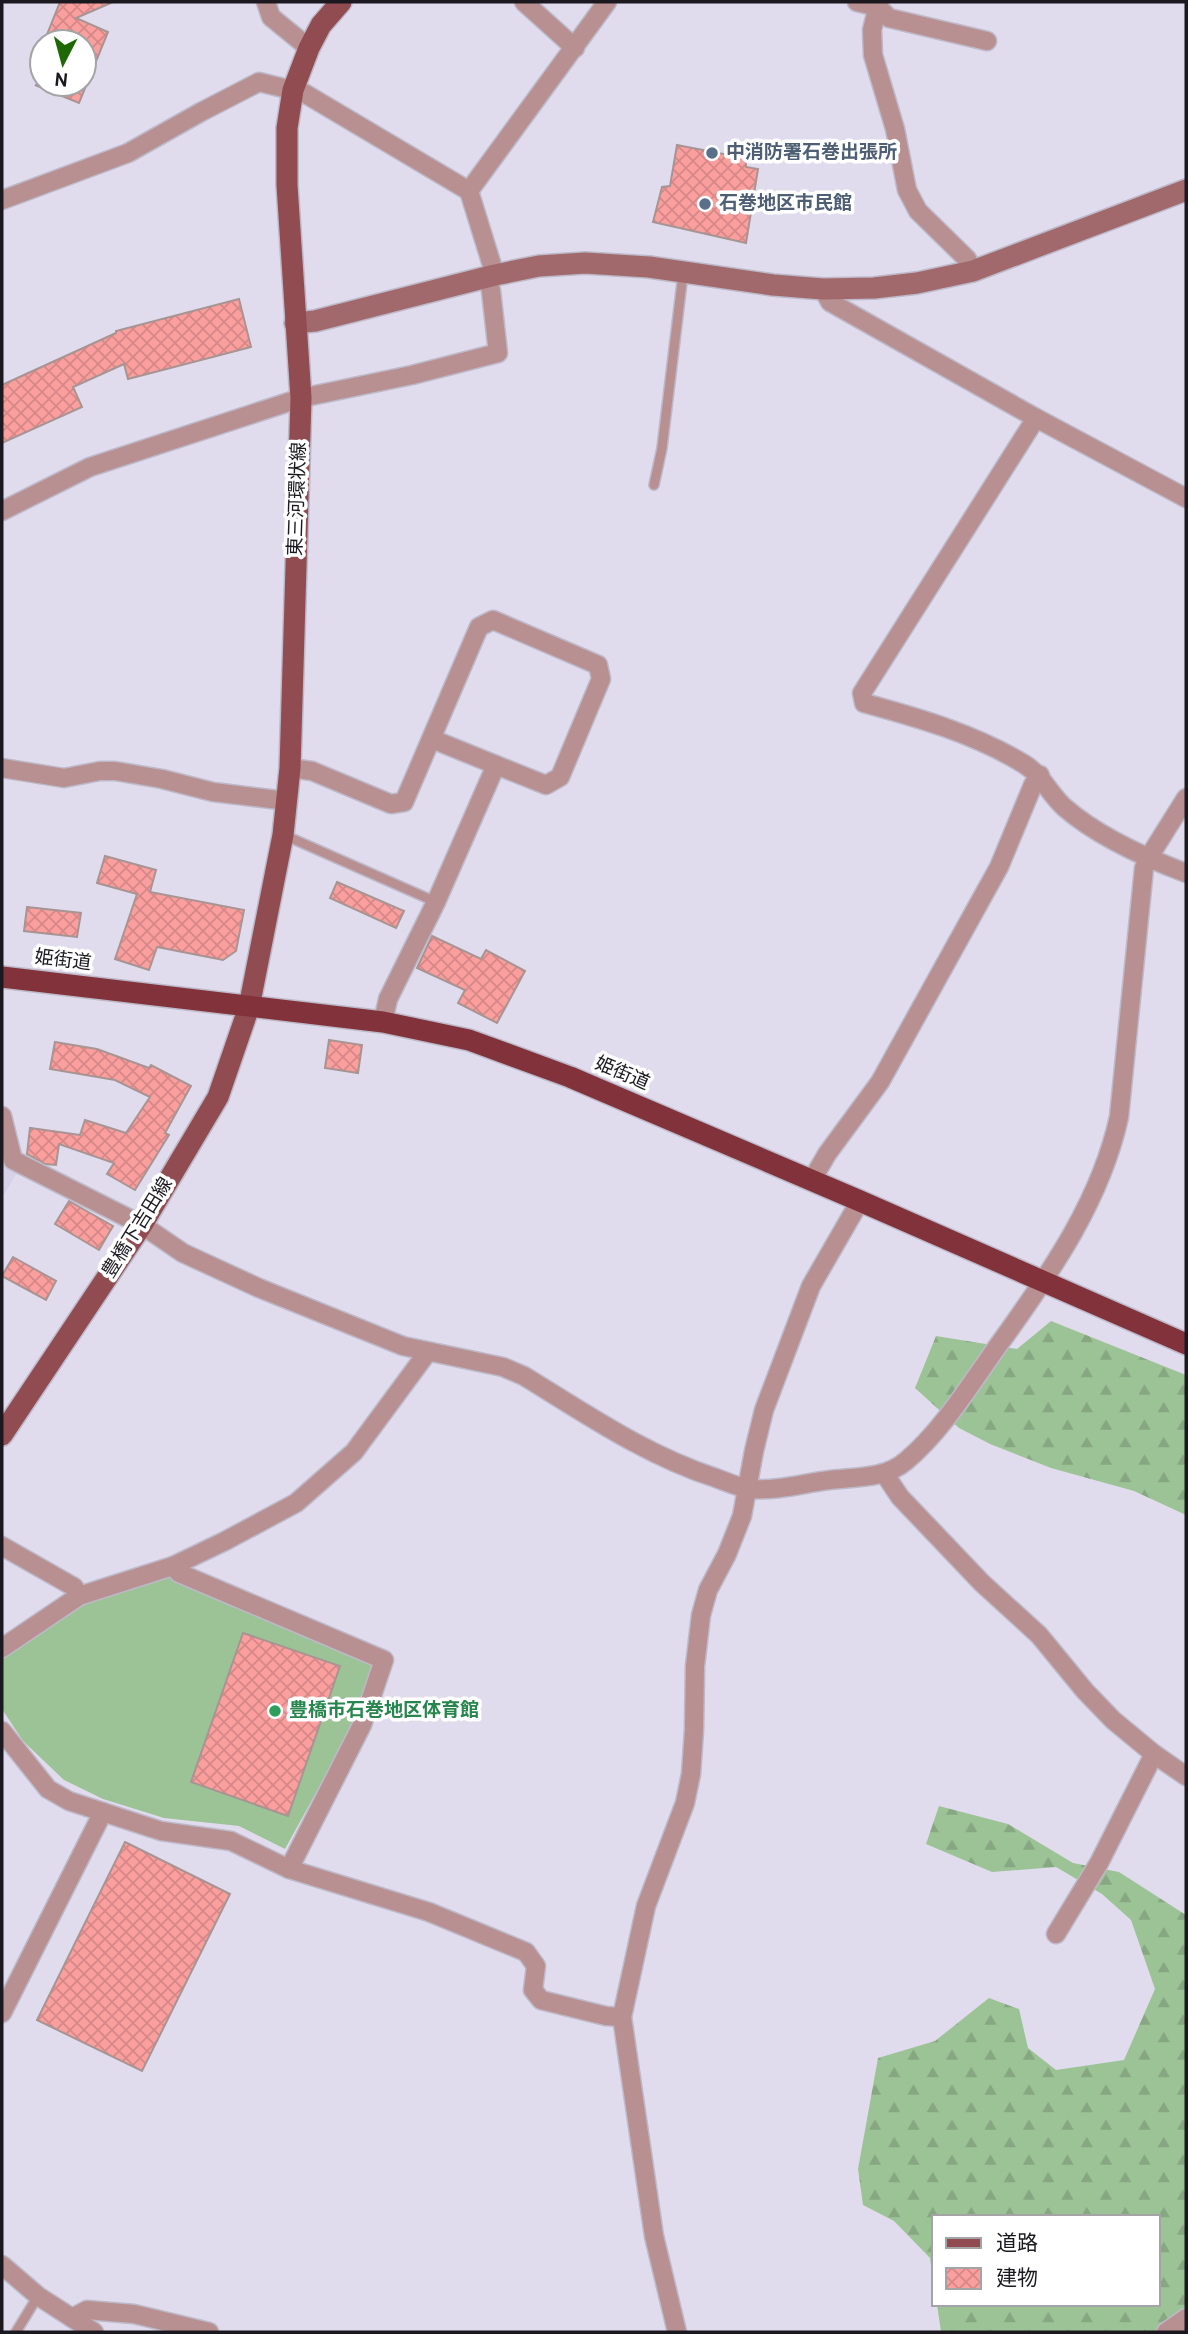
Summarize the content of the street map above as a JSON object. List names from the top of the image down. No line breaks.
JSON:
{"streets":{"highway":["姫街道"],"main road":["東三河環状線","豊橋下吉田線"]},"crossings":[["東三河環状線","姫街道"],["東三河環状線","豊橋下吉田線"],["姫街道","豊橋下吉田線"]],"places":["中消防署石巻出張所","石巻地区市民館","豊橋市石巻地区体育館"],"legend":["道路","建物"],"north":"bottom"}
